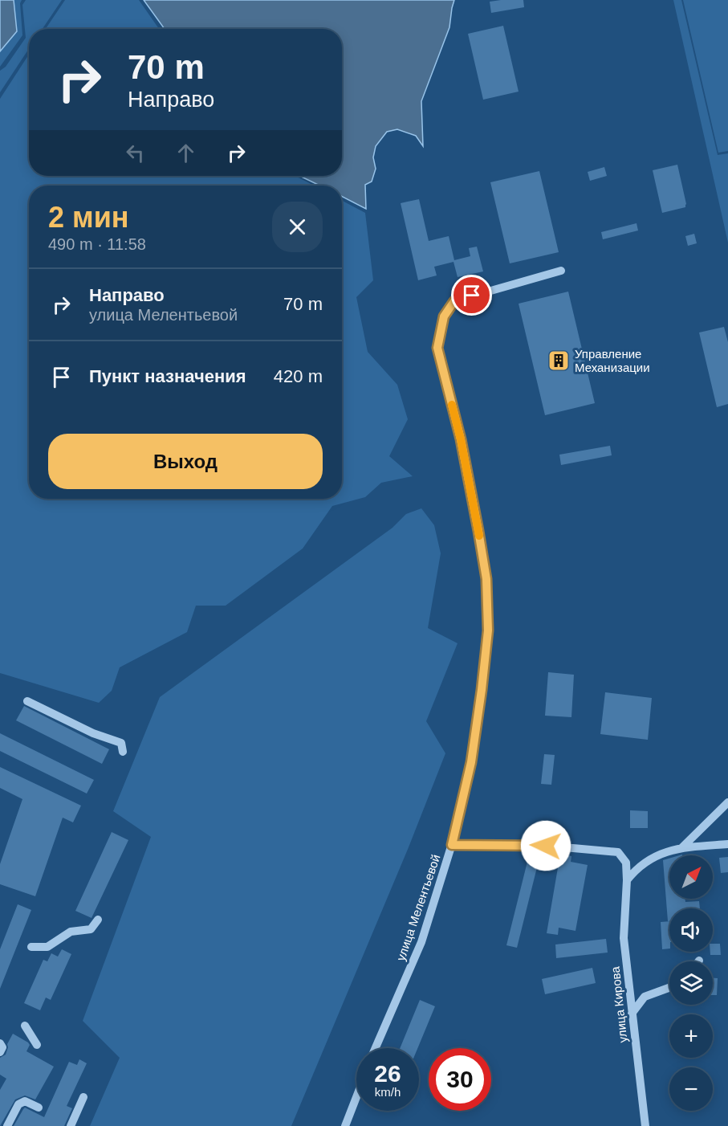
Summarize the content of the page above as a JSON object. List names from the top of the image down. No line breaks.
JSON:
{"streets":{"street":["улица Мелентьевой","улица Кирова"]},"crossings":[["улица Мелентьевой","улица Кирова"]],"places":{"building":["Управление Механизации"]},"north":"top right","page":{"turn":["70 m","Направо"],"heading":["2 мин","490 m · 11:58"],"list":[{"name":"Направо","note":"улица Мелентьевой","value":"70 m"},{"name":"Пункт назначения","value":"420 m"}],"buttons":"Выход","map_buttons":["+","−"],"speed":"26 km/h","limit":"30"}}
